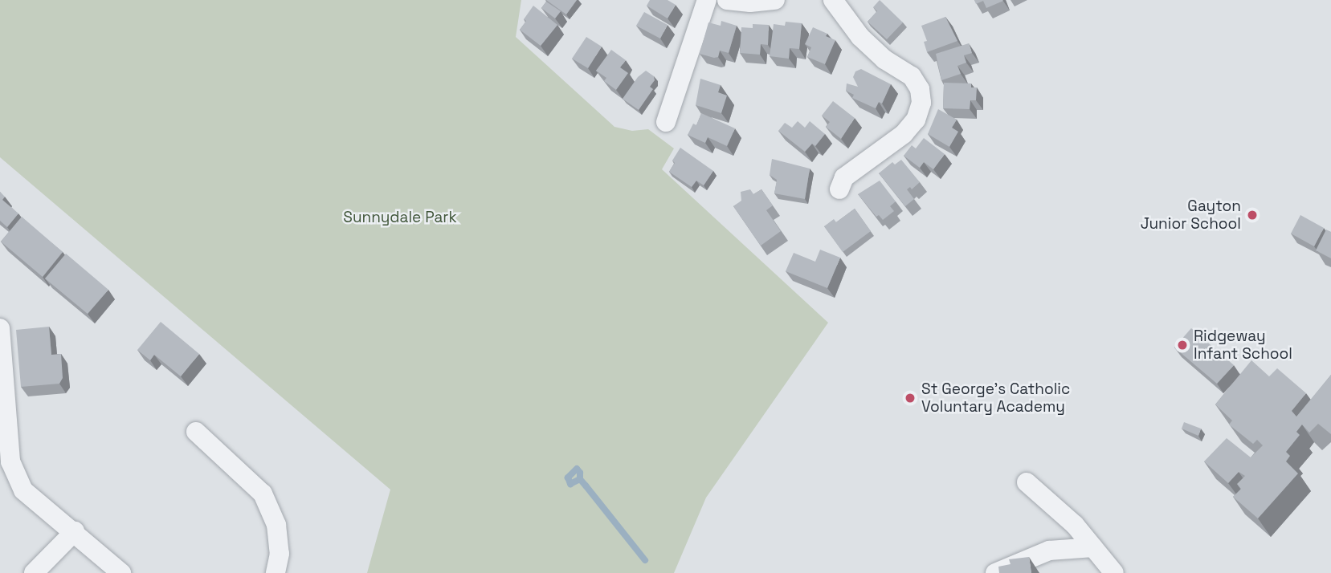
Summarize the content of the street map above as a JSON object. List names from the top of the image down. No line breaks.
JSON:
{"parks":["Sunnydale Park"],"places":["Gayton Junior School","Ridgeway Infant School","St George's Catholic Voluntary Academy"]}
